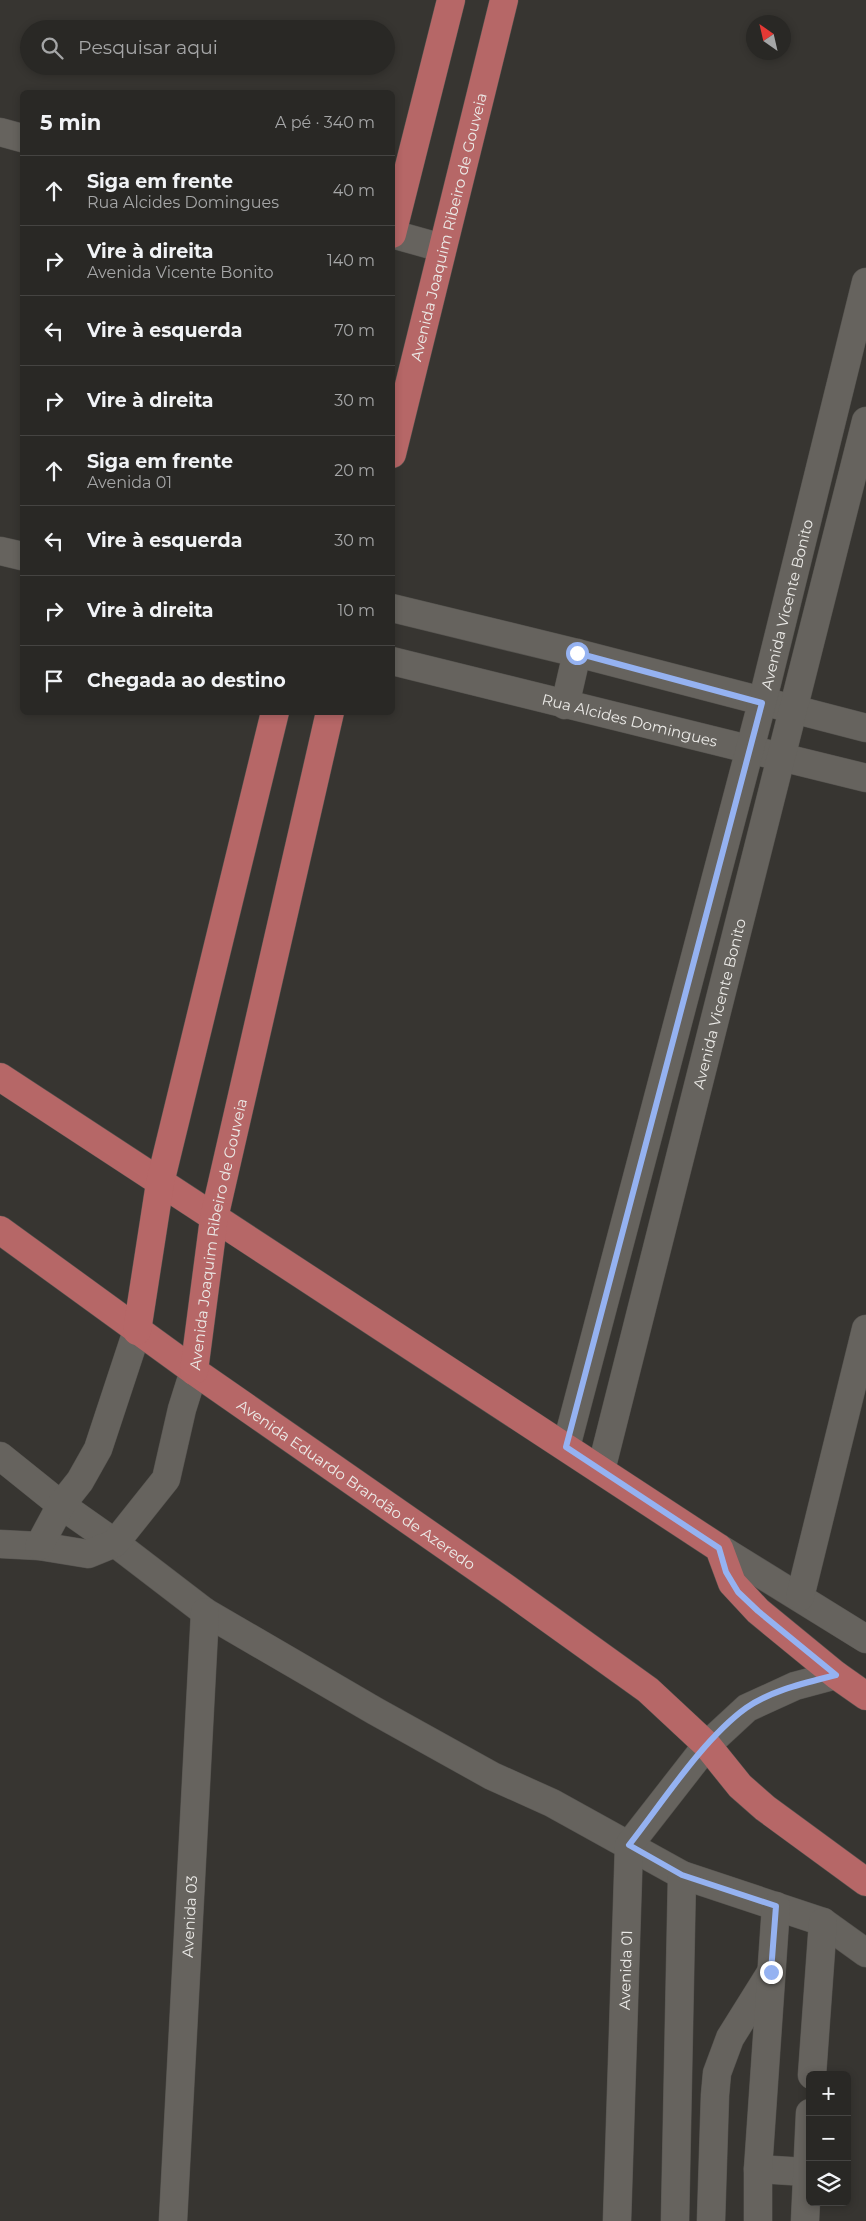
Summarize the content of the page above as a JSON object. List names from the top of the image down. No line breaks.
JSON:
{"streets":{"main road":["Avenida Joaquim Ribeiro de Gouveia","Avenida Eduardo Brandão de Azeredo"],"street":["Avenida Vicente Bonito","Rua Alcides Domingues","Avenida 03","Avenida 01"]},"crossings":[["Avenida Joaquim Ribeiro de Gouveia","Avenida Eduardo Brandão de Azeredo"],["Avenida Vicente Bonito","Rua Alcides Domingues"]],"north":"top left","page":{"search":"Pesquisar aqui","heading":["5 min","A pé · 340 m"],"list":[["Siga em frente","Rua Alcides Domingues","40 m"],["Vire à direita","Avenida Vicente Bonito","140 m"],["Vire à esquerda","70 m"],["Vire à direita","30 m"],["Siga em frente","Avenida 01","20 m"],["Vire à esquerda","30 m"],["Vire à direita","10 m"],"Chegada ao destino"],"map_buttons":["+","−"]}}
